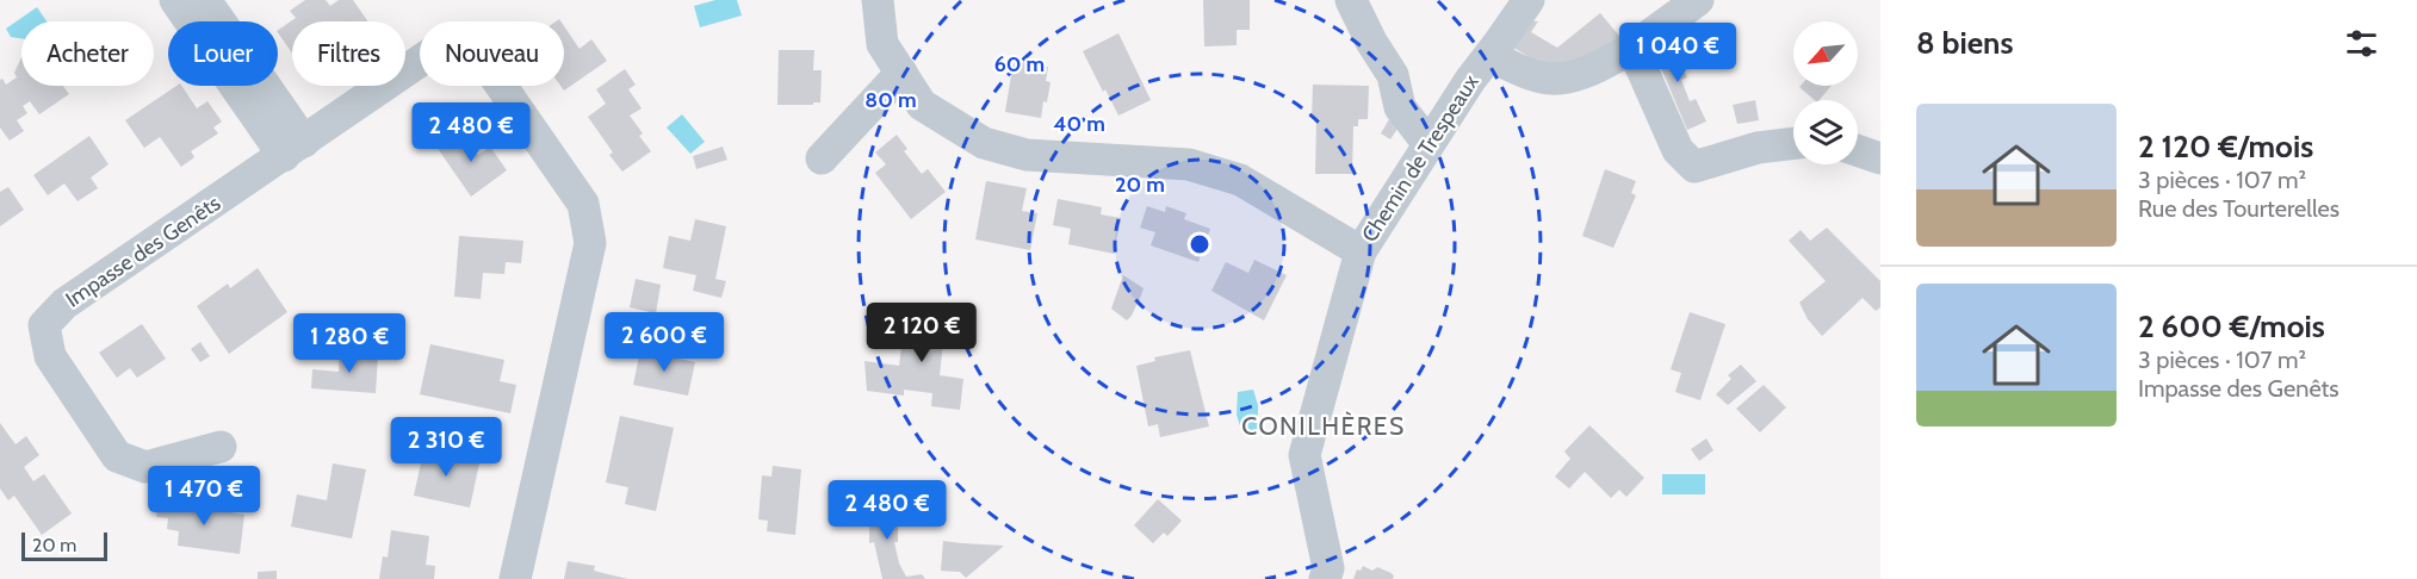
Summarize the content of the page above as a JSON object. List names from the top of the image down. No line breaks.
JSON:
{"streets":{"street":["Chemin de Trespeaux","Impasse des Genêts"]},"districts":["CONILHÈRES"],"scale_bar":"20 m","north":"bottom left","page":{"heading":"8 biens","chip":["Acheter","Louer","Filtres","Nouveau"],"price":["1 040 €","2 480 €","2 120 €","2 600 €","1 280 €","2 310 €","1 470 €","2 480 €"],"list":[{"name":"2 120 €/mois","note":"3 pièces · 107 m² · Rue des Tourterelles"},{"name":"2 600 €/mois","note":"3 pièces · 107 m² · Impasse des Genêts"}],"scale":"20 m"},"rings":["60 m","80 m","40 m","20 m"]}
